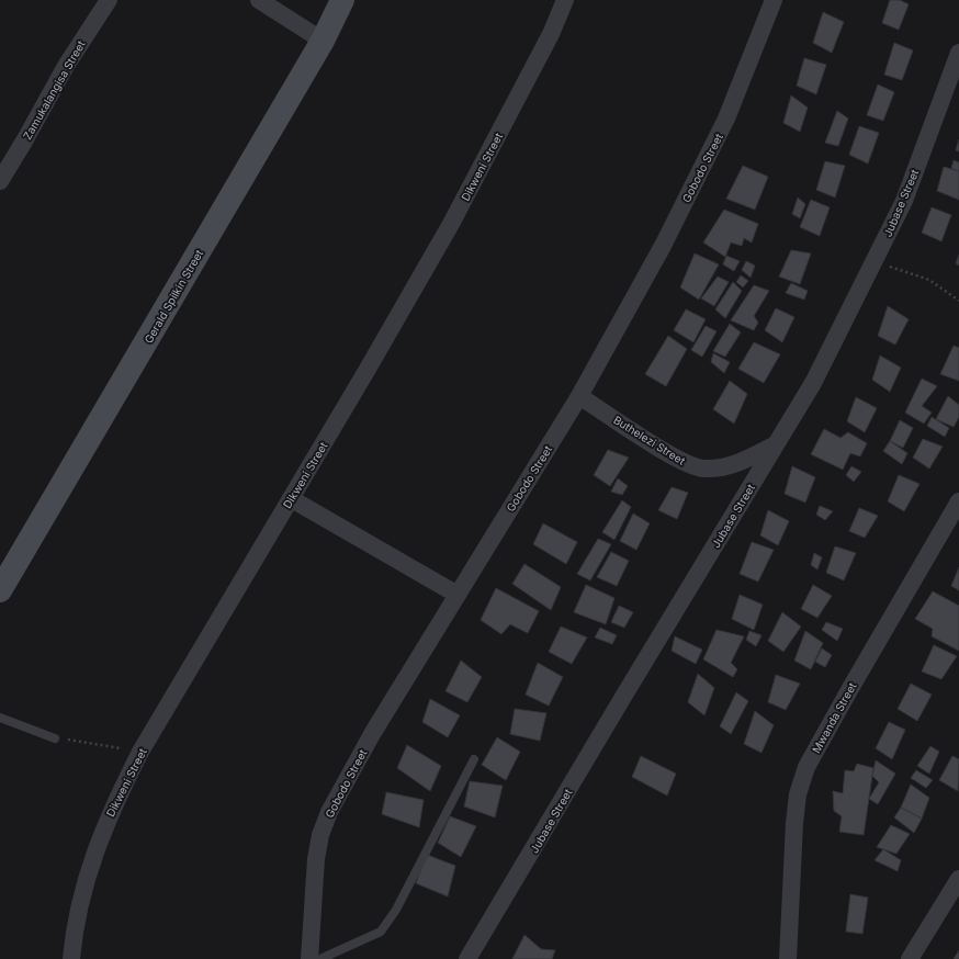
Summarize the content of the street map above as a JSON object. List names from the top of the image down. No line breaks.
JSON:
{"streets":{"street":["Zamukalangisa Street","Dikweni Street","Gobodo Street","Jubase Street","Gerald Spilkin Street","Buthelezi Street","Mwanda Street"]},"crossings":[["Gobodo Street","Buthelezi Street"],["Jubase Street","Buthelezi Street"]]}
